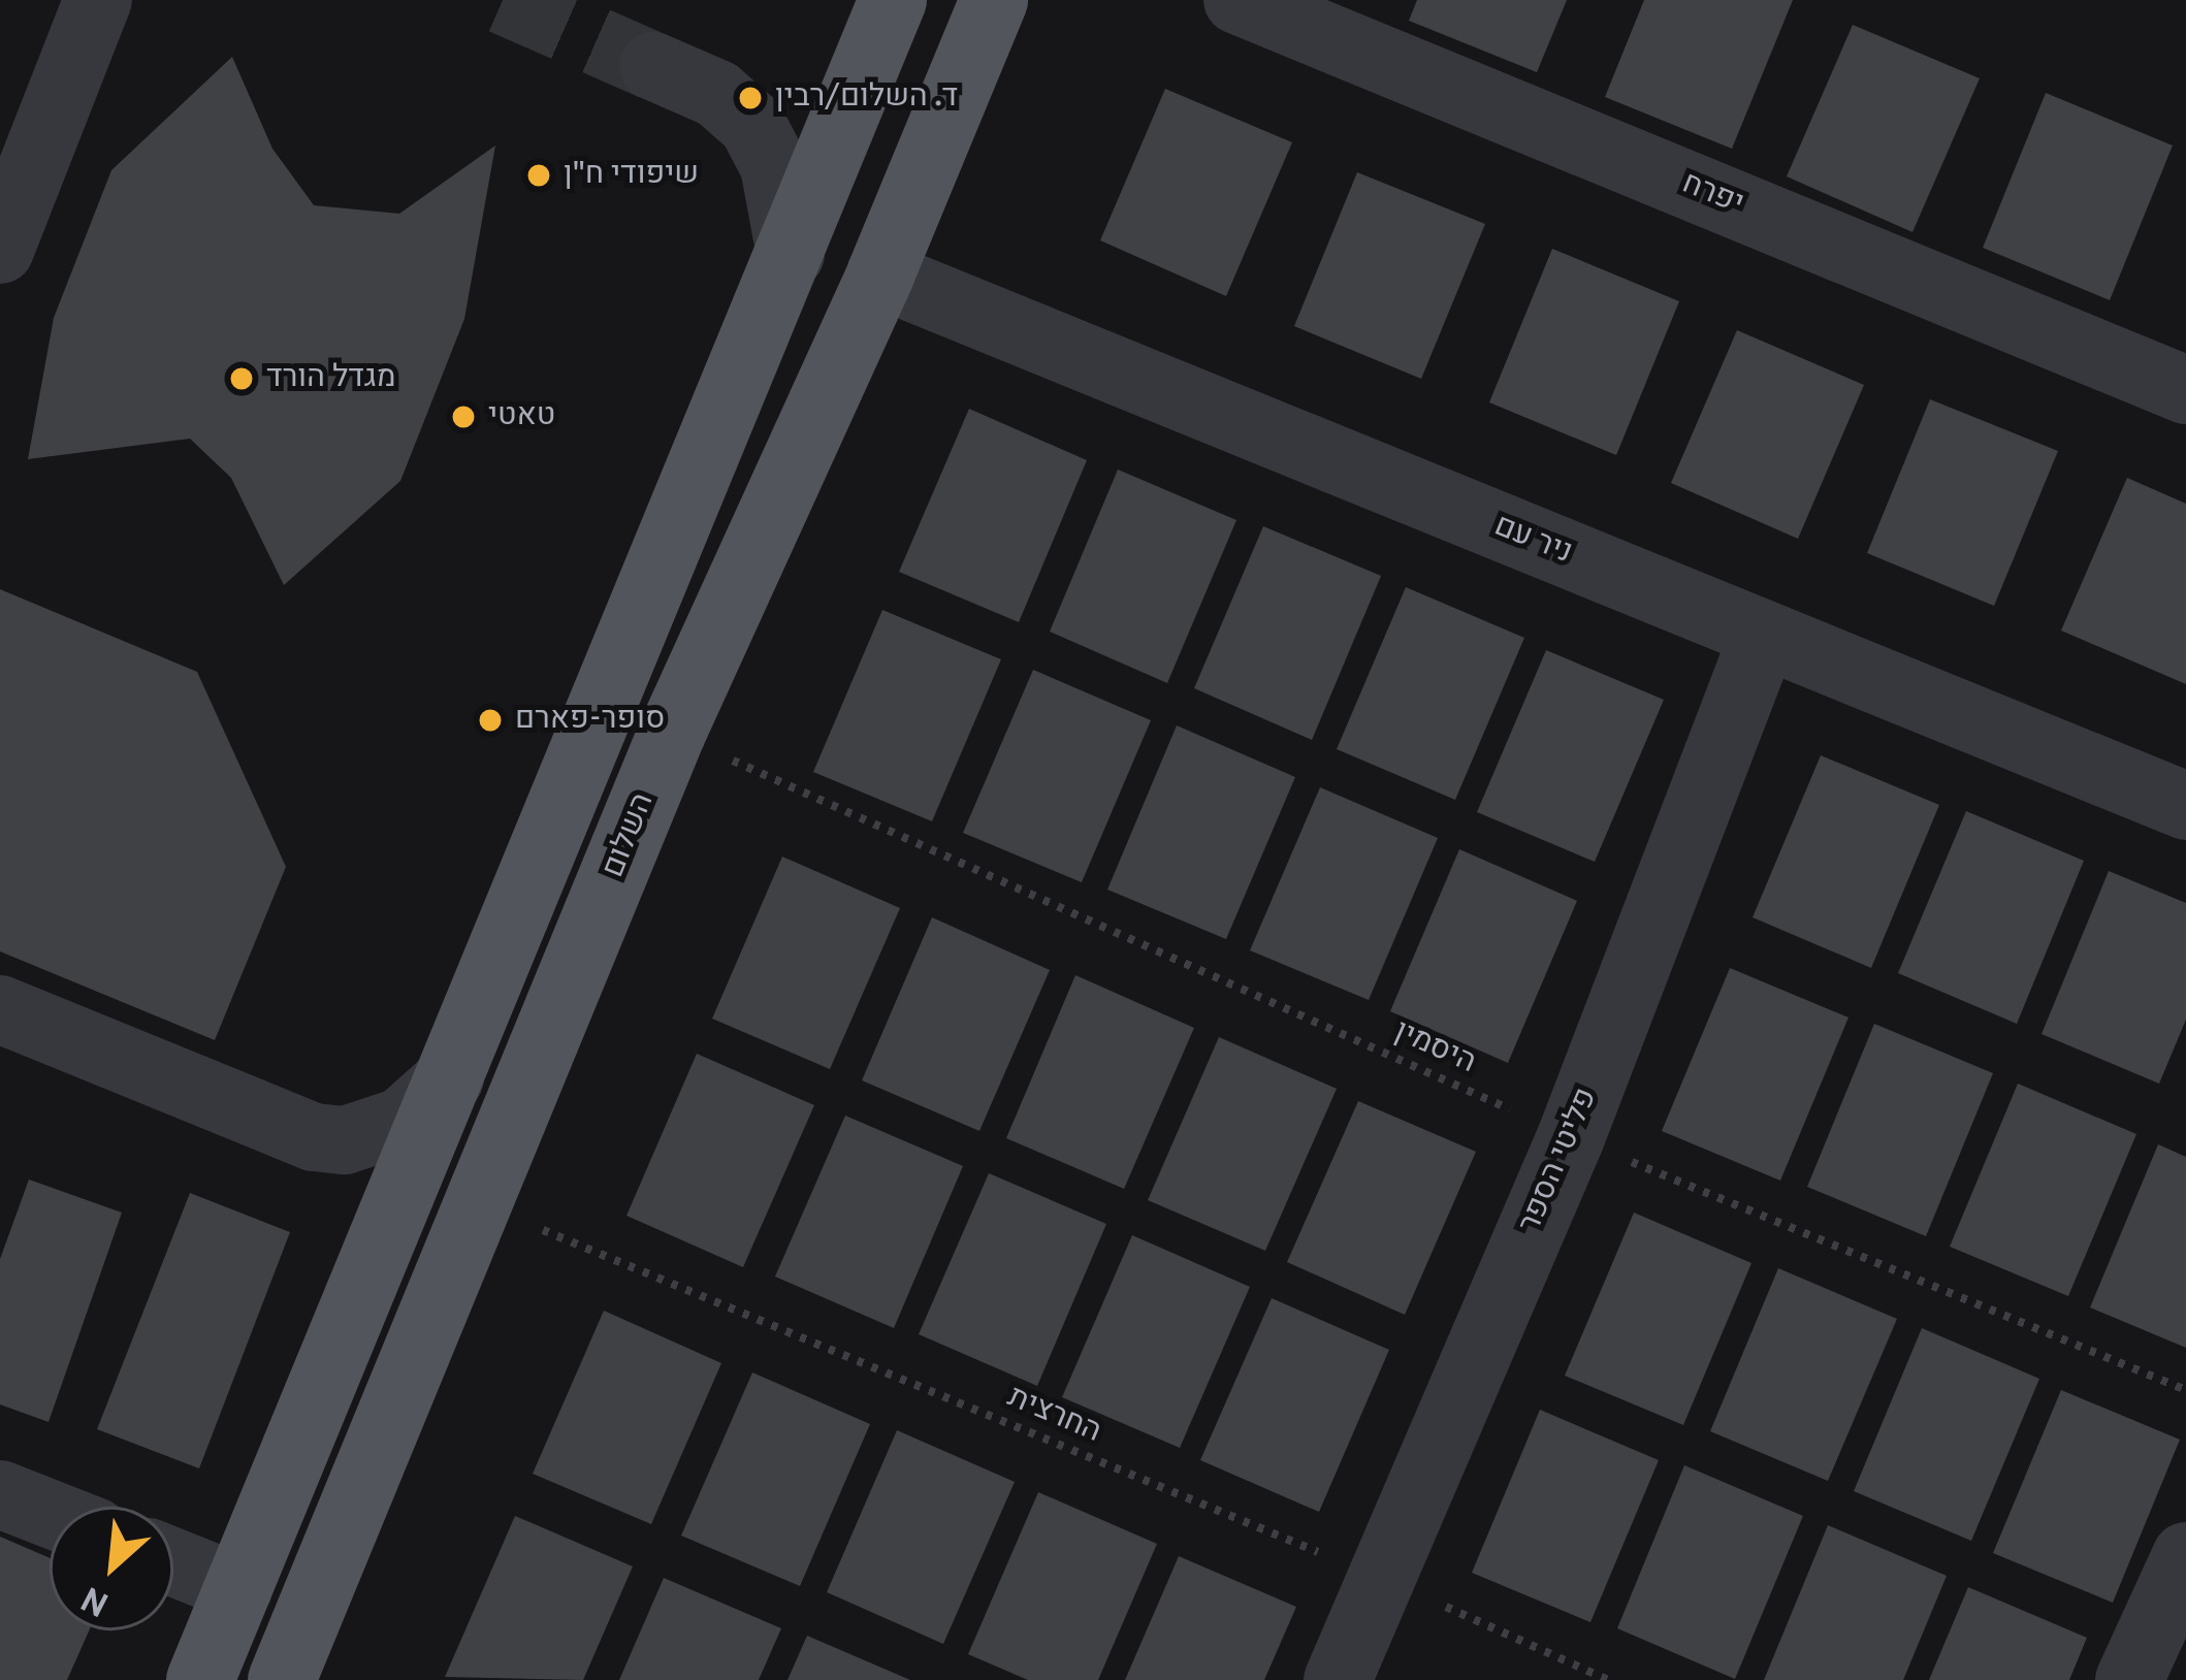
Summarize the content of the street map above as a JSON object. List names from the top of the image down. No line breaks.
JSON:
{"streets":{"main road":["השלום"],"street":["יפרח","ניר עם","פליטי הספר"],"path":["היסמין","החרצית"]},"crossings":[["ניר עם","השלום"],["ניר עם","פליטי הספר"],["השלום","היסמין"],["השלום","החרצית"],["היסמין","פליטי הספר"],["פליטי הספר","החרצית"]],"places":["ד. השלום/רבין","שיפודי ח\"ן","מגדל הורד","טאטי","סופר-פארם"],"north":"bottom left"}
